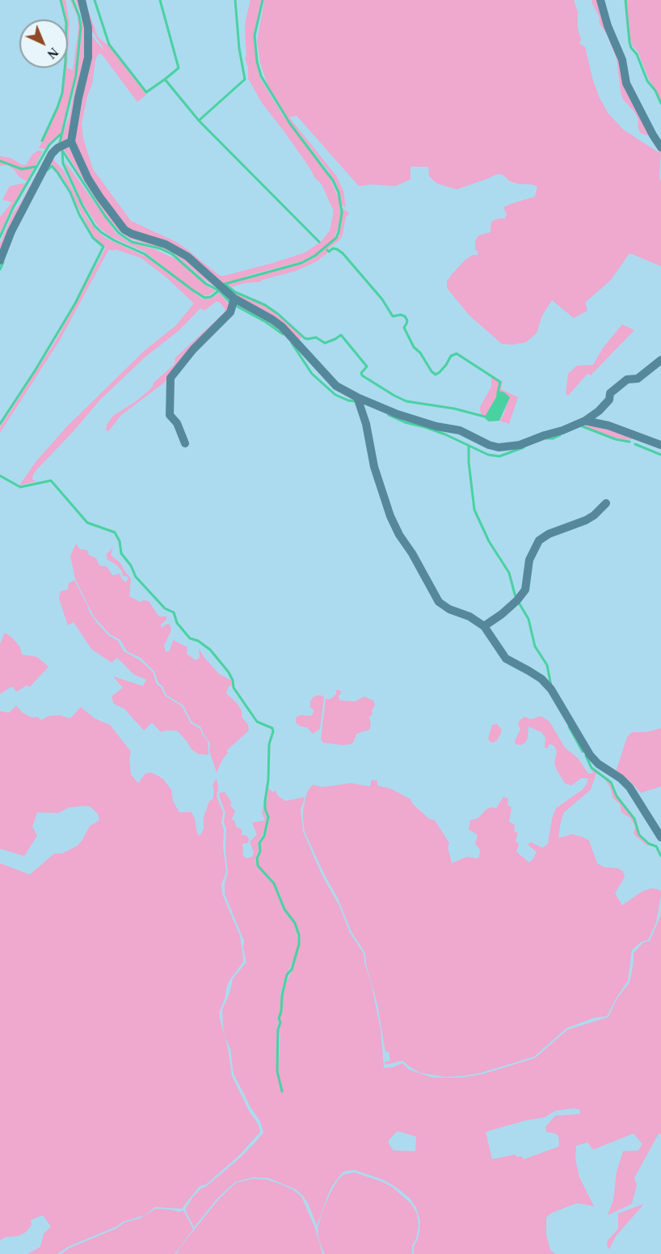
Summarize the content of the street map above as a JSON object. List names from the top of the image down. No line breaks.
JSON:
{"north":"bottom right"}
